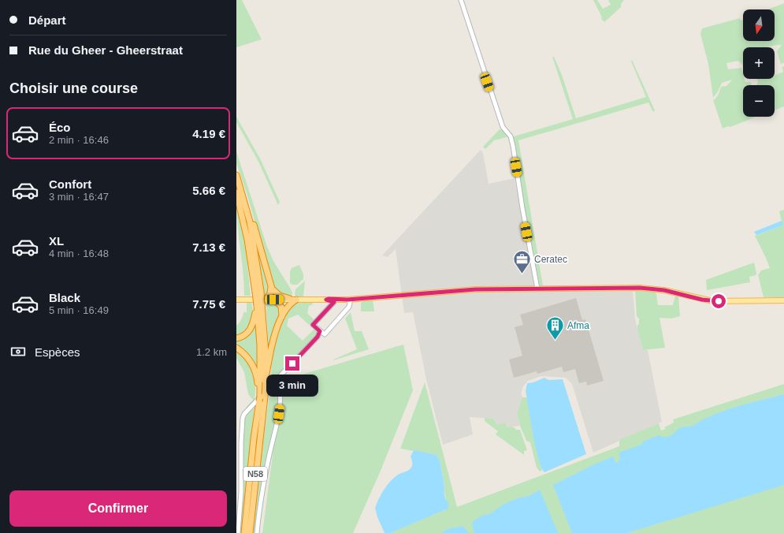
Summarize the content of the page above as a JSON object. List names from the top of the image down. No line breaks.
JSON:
{"streets":{"highway":["N58"]},"places":{"office":["Ceratec"],"building":["Afma"]},"north":"bottom","page":{"banner":["Départ","Rue du Gheer - Gheerstraat"],"map_buttons":["+","−"],"heading":"Choisir une course","list":[{"name":"Éco","note":"2 min · 16:46","value":"4.19 €"},{"name":"Confort","note":"3 min · 16:47","value":"5.66 €"},{"name":"XL","note":"4 min · 16:48","value":"7.13 €"},{"name":"Black","note":"5 min · 16:49","value":"7.75 €"}],"pay":["Espèces","1.2 km"],"bubble":"3 min","buttons":"Confirmer"}}
